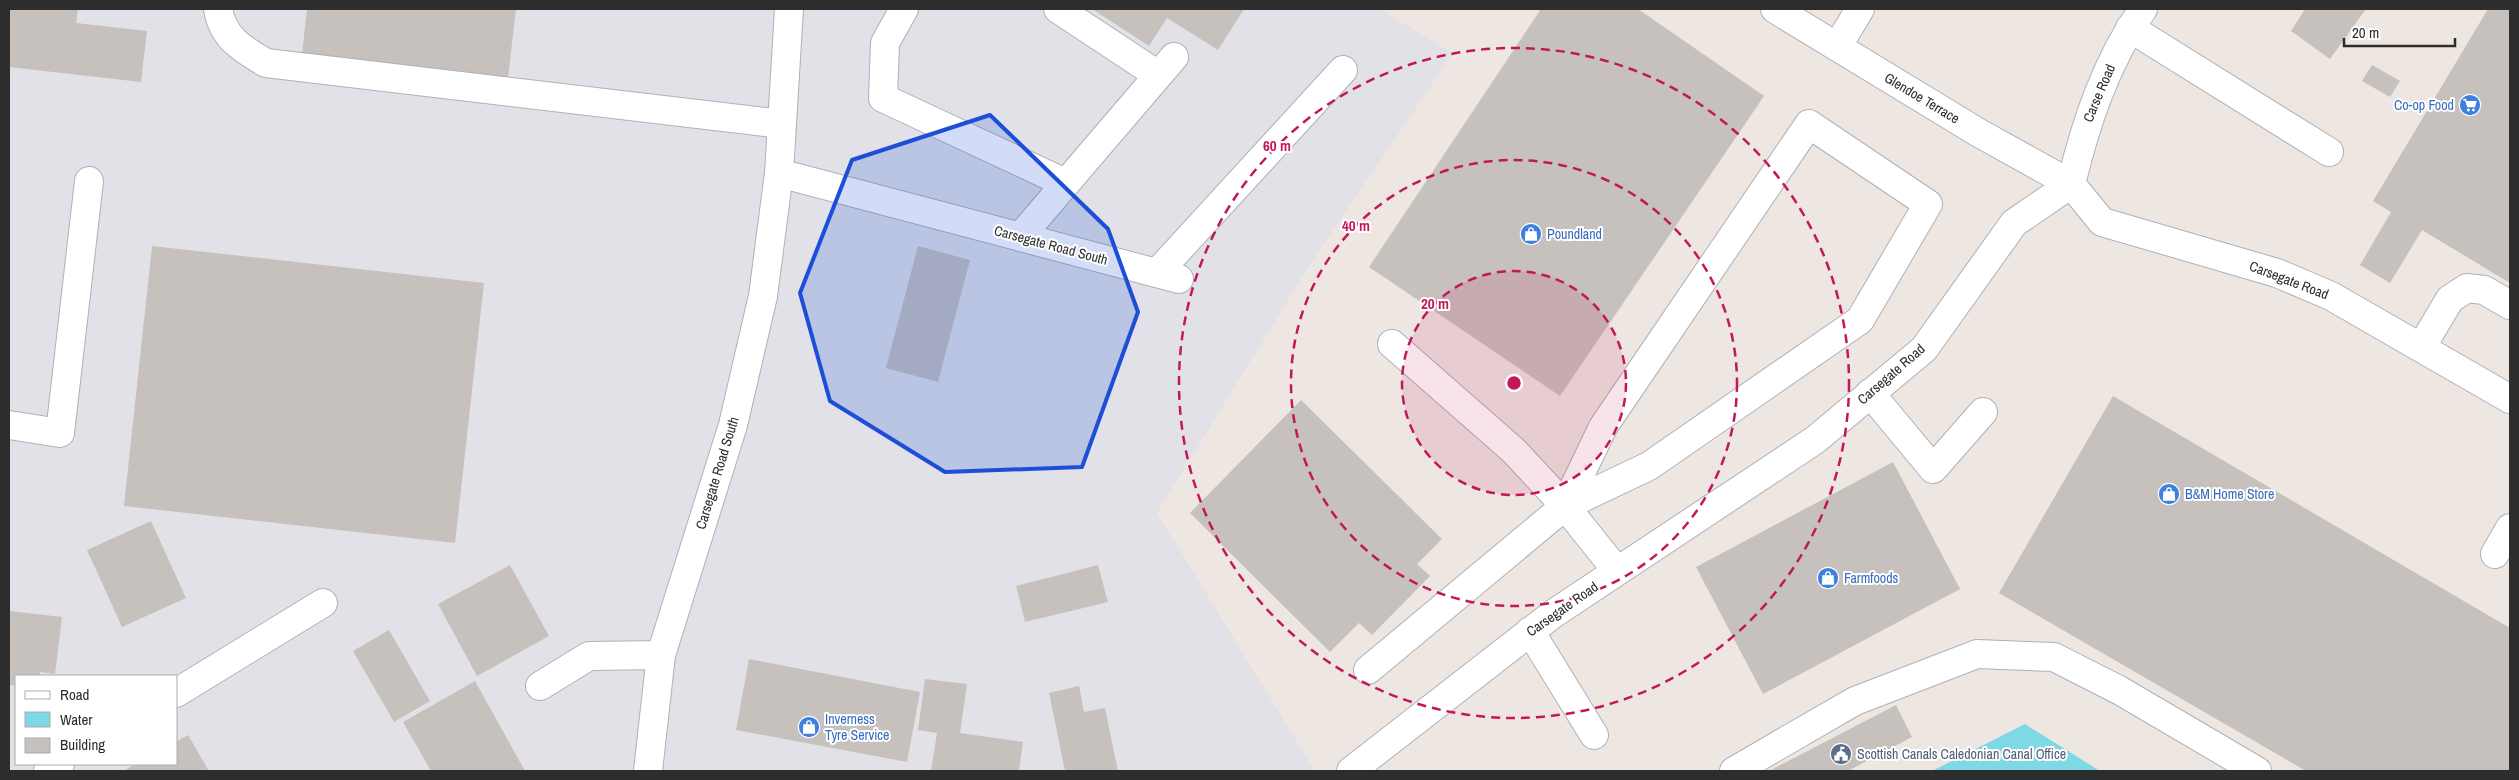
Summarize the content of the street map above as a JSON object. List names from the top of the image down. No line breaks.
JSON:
{"streets":{"street":["Carse Road","Glendoe Terrace","Carsegate Road South","Carsegate Road"]},"crossings":[["Carse Road","Glendoe Terrace"],["Carse Road","Carsegate Road"],["Glendoe Terrace","Carsegate Road"]],"places":{"supermarket":["Co-op Food"],"shop":["Poundland","B&M Home Store","Farmfoods","Inverness Tyre Service"],"public building":["Scottish Canals Caledonian Canal Office"]},"legend":["Road","Water","Building"],"scale_bar":"20 m","rings":["60 m","40 m","20 m"]}
